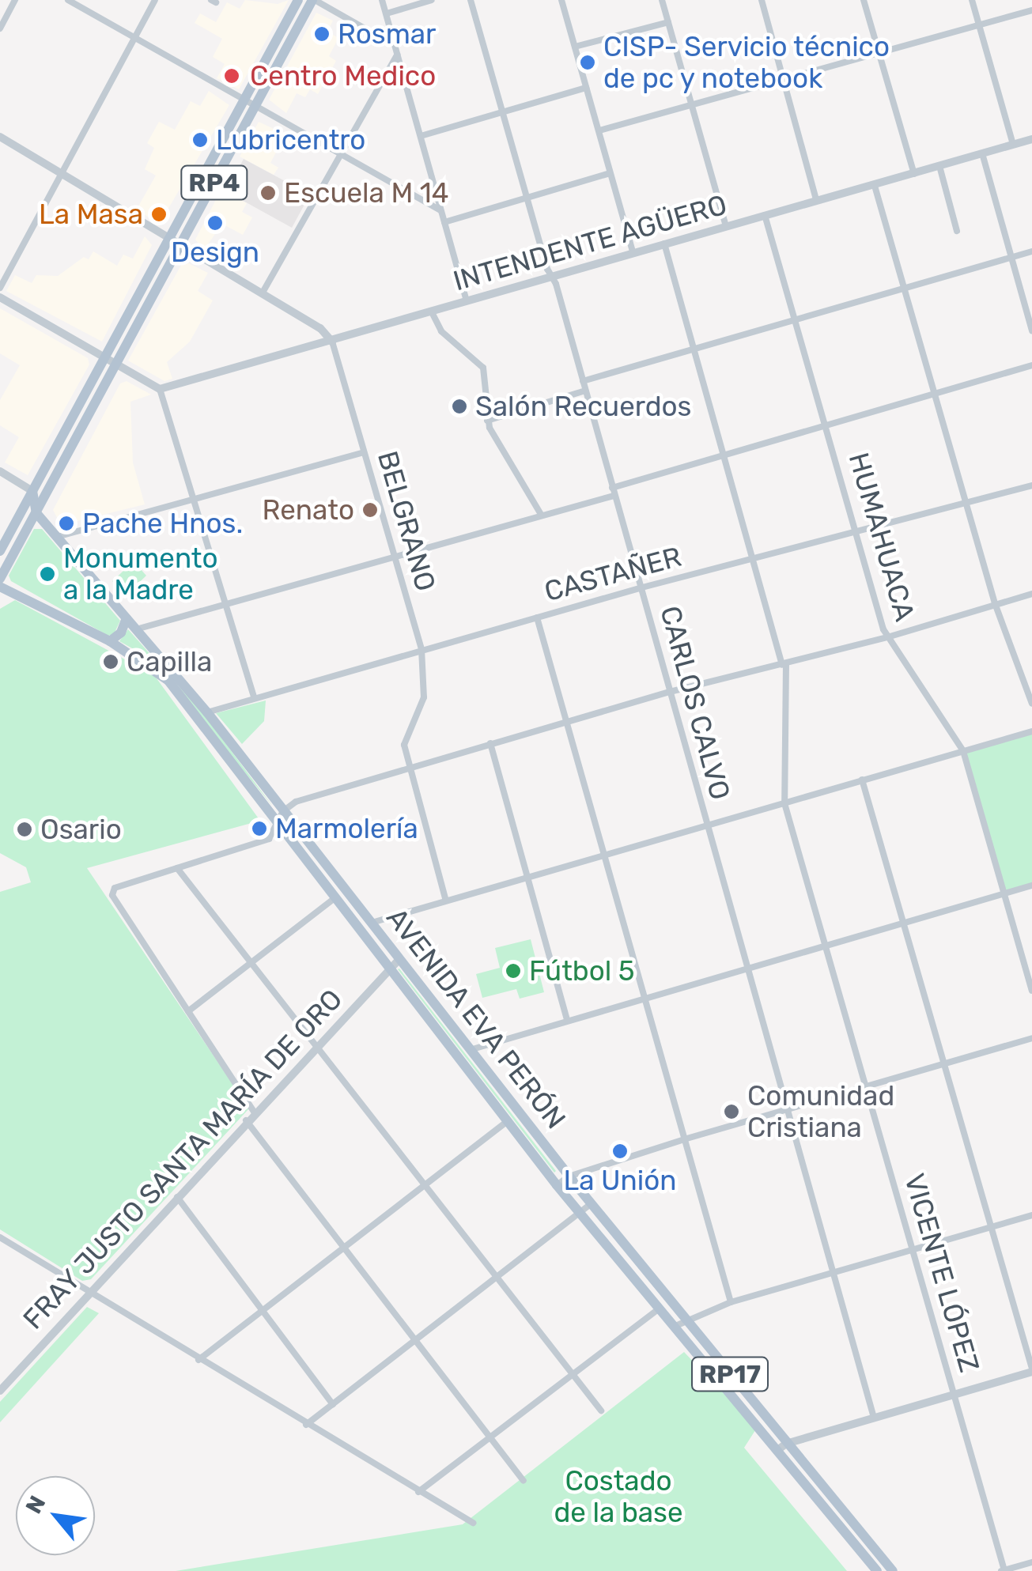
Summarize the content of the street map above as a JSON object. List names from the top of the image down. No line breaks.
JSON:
{"streets":{"main road":["RP4","AVENIDA EVA PERÓN","RP17"],"street":["INTENDENTE AGÜERO","BELGRANO","HUMAHUACA","CASTAÑER","CARLOS CALVO","FRAY JUSTO SANTA MARÍA DE ORO","VICENTE LÓPEZ"]},"crossings":[["RP4","AVENIDA EVA PERÓN"],["INTENDENTE AGÜERO","BELGRANO"],["INTENDENTE AGÜERO","HUMAHUACA"],["INTENDENTE AGÜERO","CARLOS CALVO"],["INTENDENTE AGÜERO","VICENTE LÓPEZ"],["BELGRANO","CASTAÑER"],["HUMAHUACA","CASTAÑER"],["CASTAÑER","CARLOS CALVO"],["CASTAÑER","AVENIDA EVA PERÓN"],["CASTAÑER","VICENTE LÓPEZ"],["AVENIDA EVA PERÓN","FRAY JUSTO SANTA MARÍA DE ORO"]],"parks":["Costado de la base"],"places":["Rosmar","CISP- Servicio técnico de pc y notebook","Centro Medico","Lubricentro","Escuela M 14","La Masa","Design","Salón Recuerdos","Renato","Pache Hnos.","Monumento a la Madre","Capilla","Marmolería","Osario","Fútbol 5","Comunidad Cristiana","La Unión"],"north":"top left"}
